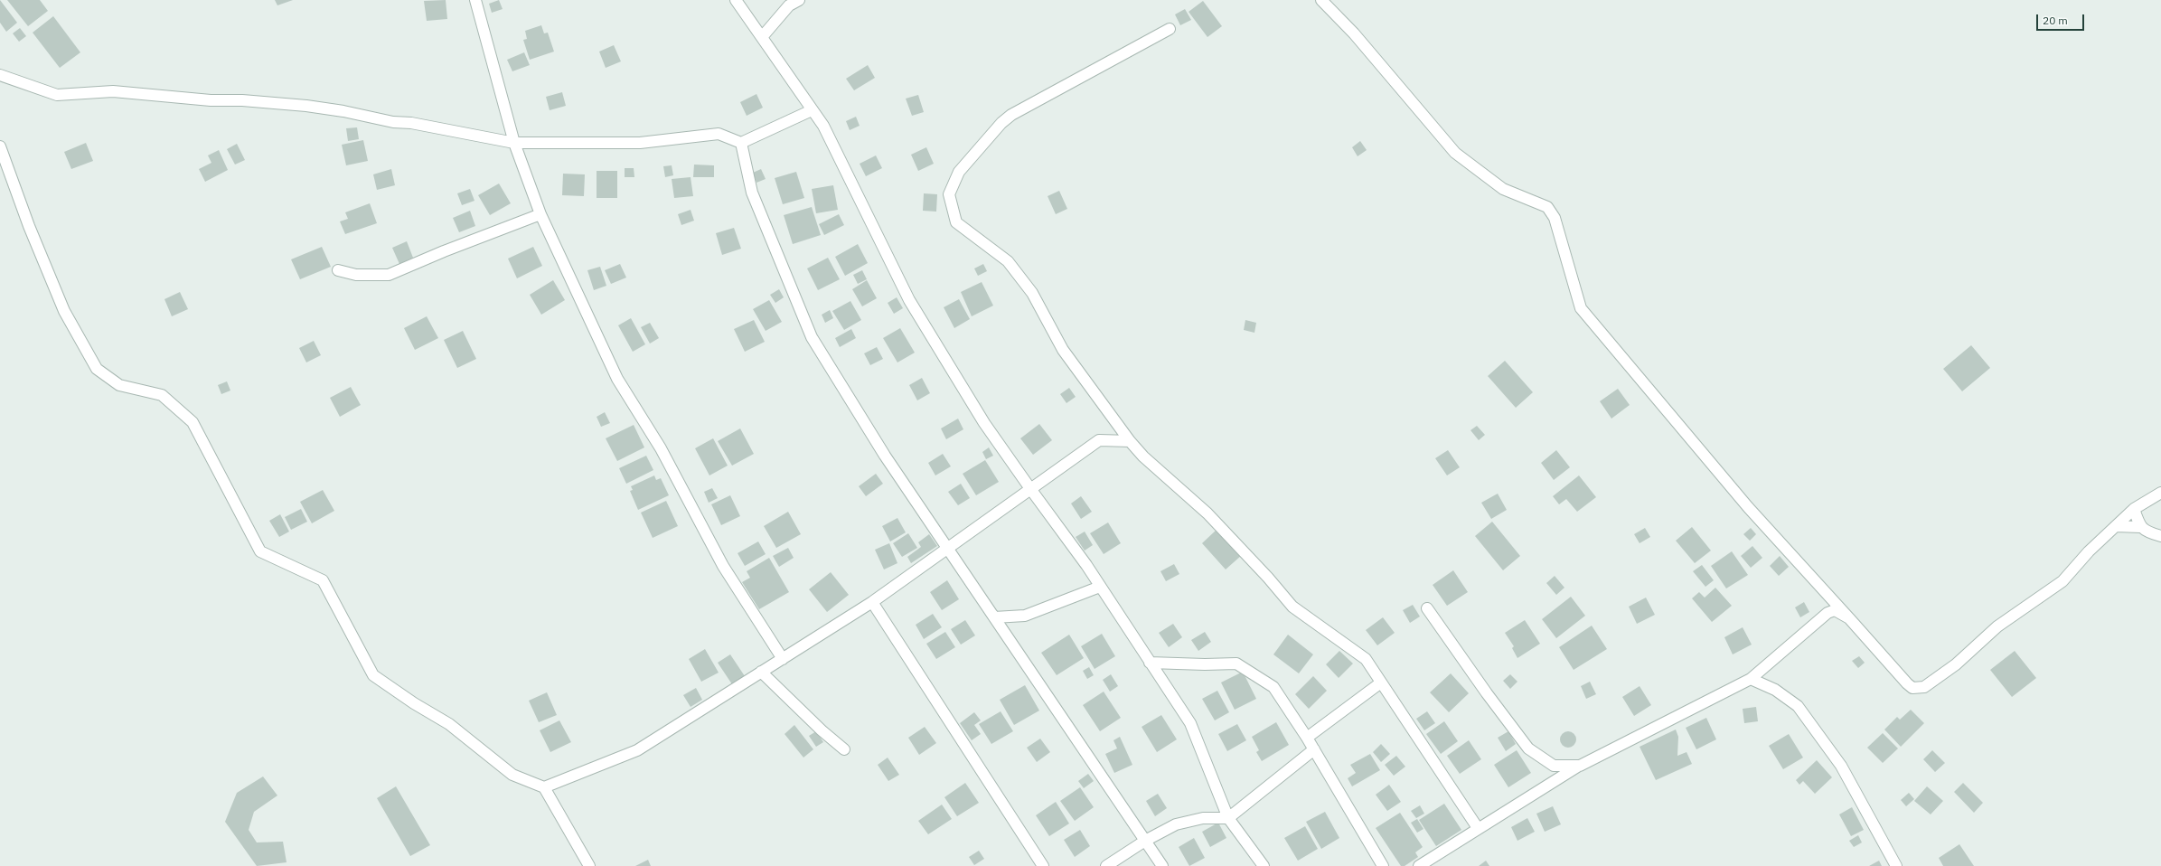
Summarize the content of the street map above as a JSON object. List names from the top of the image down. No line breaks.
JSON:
{"scale_bar":"20 m"}
